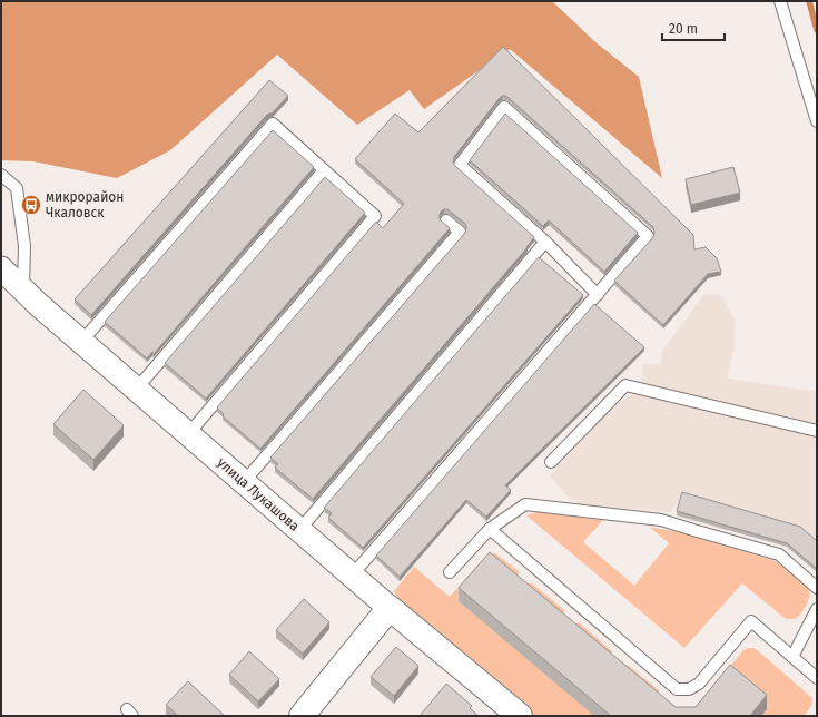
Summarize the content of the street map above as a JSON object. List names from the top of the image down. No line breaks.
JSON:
{"streets":{"street":["улица Лукашова"]},"places":{"bus stop":["микрорайон Чкаловск"]},"scale_bar":"20 m"}
